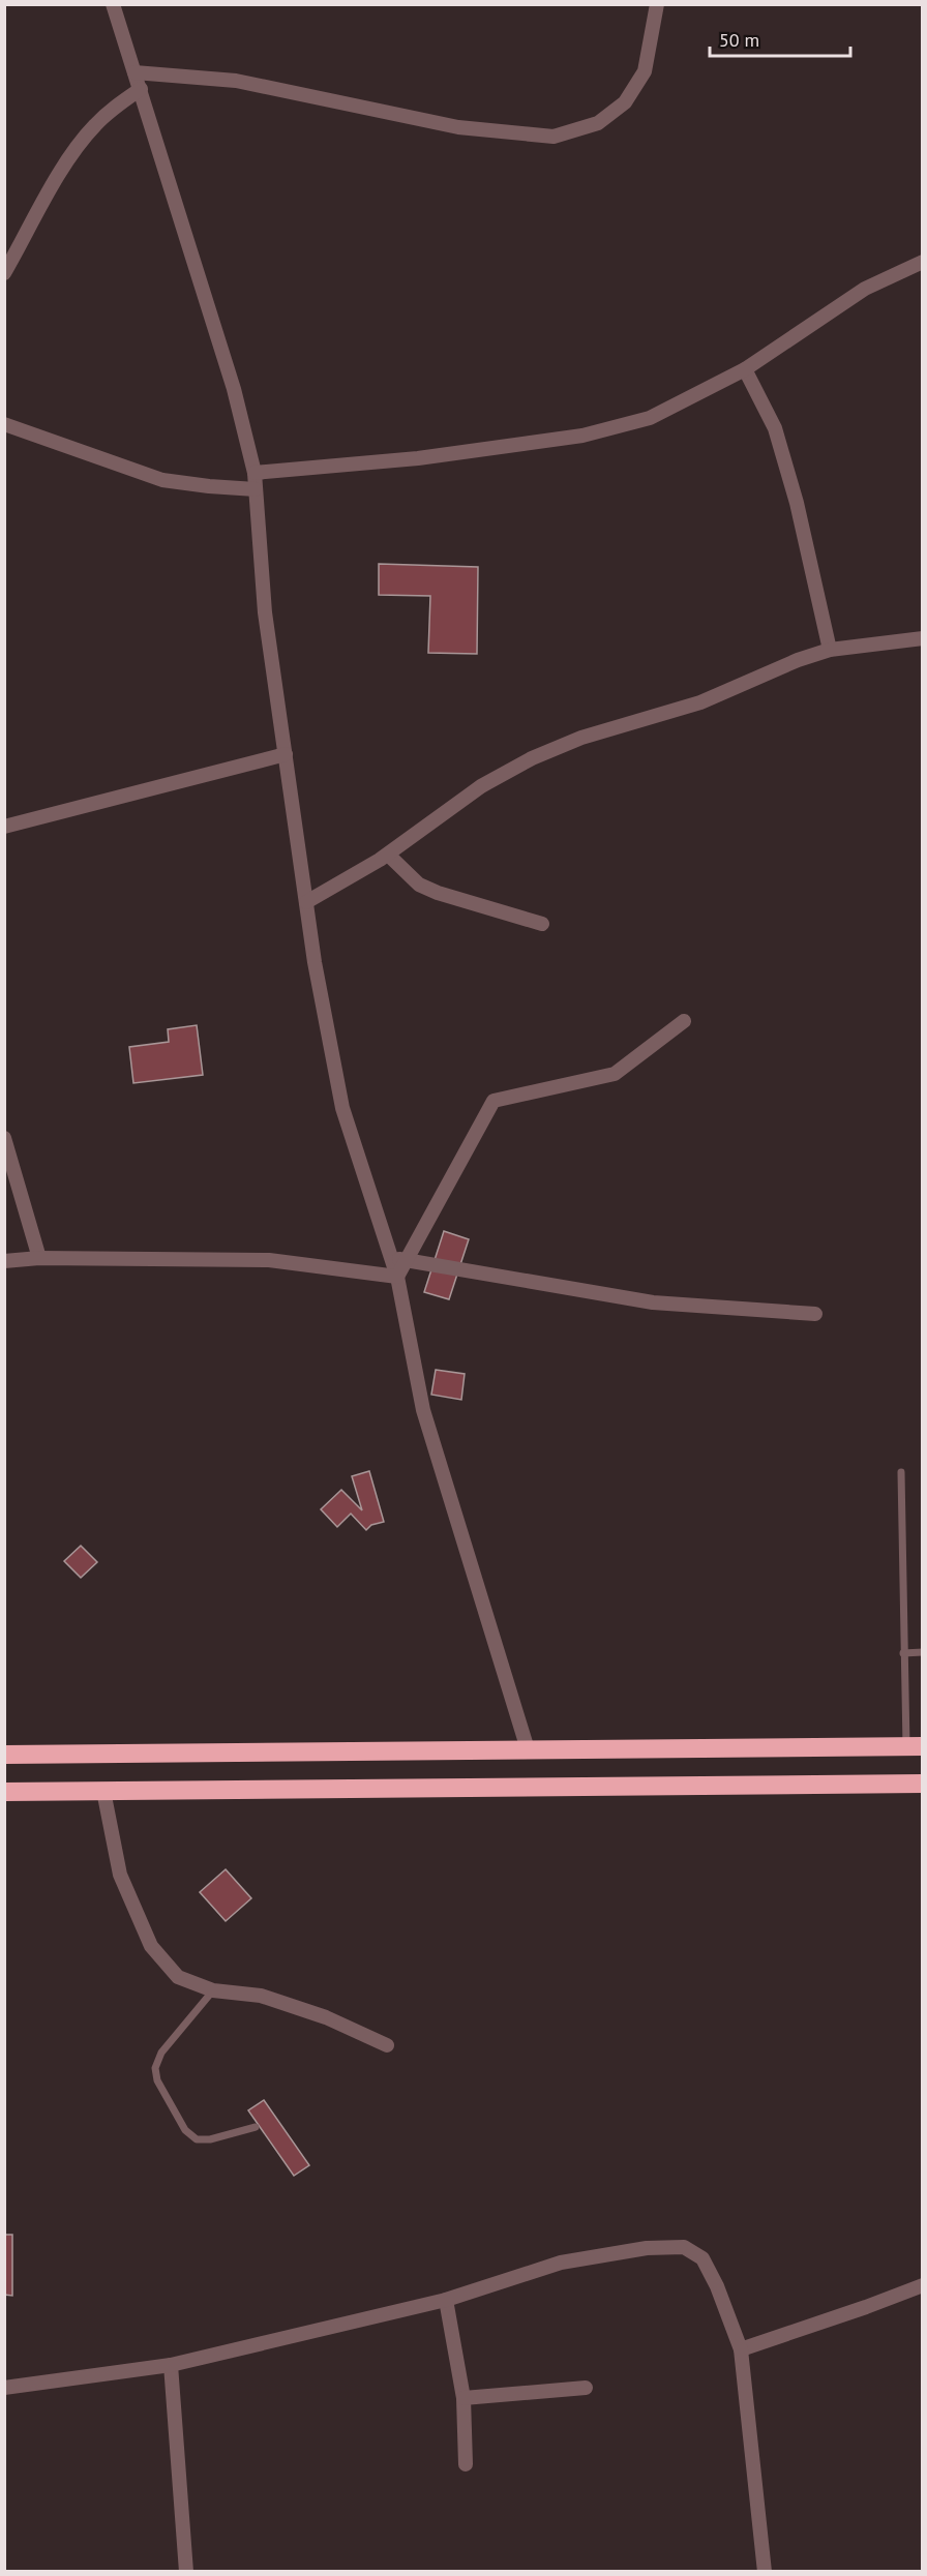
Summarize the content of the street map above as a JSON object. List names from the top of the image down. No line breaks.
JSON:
{"scale_bar":"50 m"}
